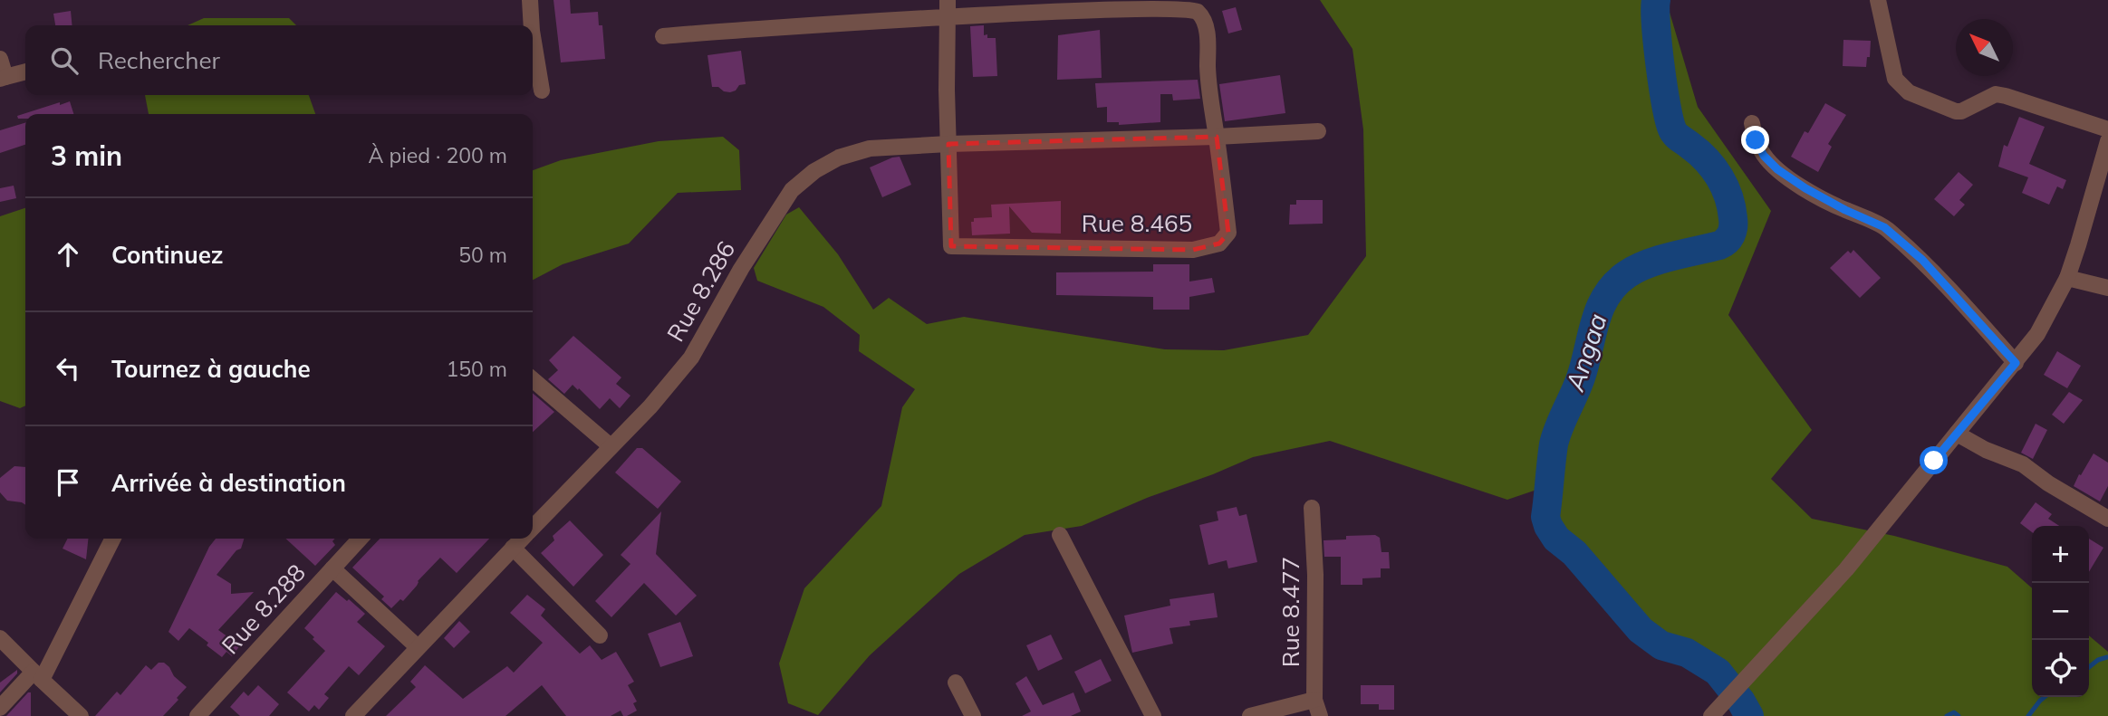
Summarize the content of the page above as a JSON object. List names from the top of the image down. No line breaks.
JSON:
{"streets":{"street":["Rue 8.465","Rue 8.286","Rue 8.288","Rue 8.477"]},"crossings":[["Rue 8.465","Rue 8.286"]],"water":["Angaa"],"north":"top left","page":{"search":"Rechercher","heading":["3 min","À pied · 200 m"],"list":[["Continuez","50 m"],["Tournez à gauche","150 m"],"Arrivée à destination"],"map_buttons":["+","−"]}}
